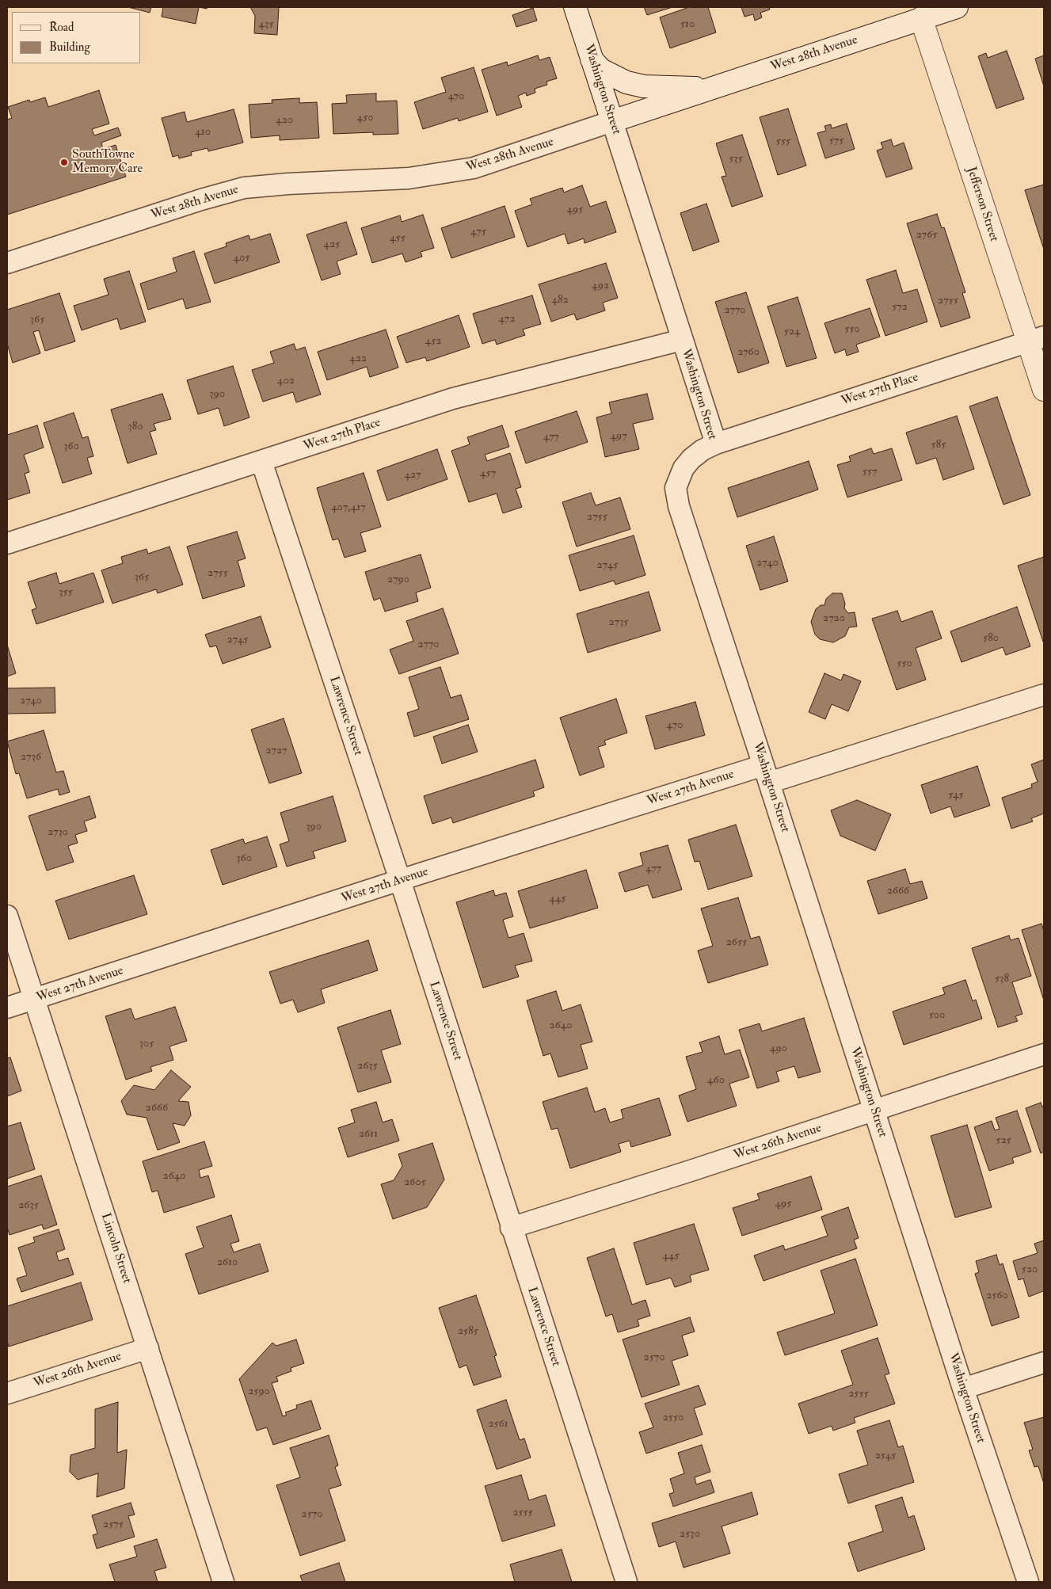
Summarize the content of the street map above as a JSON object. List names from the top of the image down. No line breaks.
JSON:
{"streets":{"main road":["West 28th Avenue","Washington Street","Jefferson Street"],"street":["West 27th Place","Lawrence Street","West 27th Avenue","West 26th Avenue","Lincoln Street"]},"crossings":[["West 28th Avenue","Washington Street"],["West 28th Avenue","Jefferson Street"],["Washington Street","West 27th Place"],["Washington Street","West 27th Avenue"],["Washington Street","West 26th Avenue"],["Jefferson Street","West 27th Place"],["West 27th Place","Lawrence Street"],["Lawrence Street","West 27th Avenue"],["Lawrence Street","West 26th Avenue"],["West 27th Avenue","Lincoln Street"],["West 26th Avenue","Lincoln Street"]],"places":["SouthTowne Memory Care"],"house_numbers":["435","510","470","450","420","410","575","555","535","495","475","2765","455","425","405","492","482","2755","572","2770","472","365","550","524","452","2760","422","402","390","380","497","477","585","360","557","457","427","407,417","2755","2740","2745","2755","365","2790","355","2720","2735","580","2745","2770","550","2740","470","2727","2736","545","390","2730","360","477","2666","445","2655","538","500","2640","305","490","2635","460","2666","2611","525","2640","2605","495","2635","445","2610","520","2560","2585","2570","2590","2555","2550","2561","2545","2555","2570","2575","2530"],"legend":["Road","Building"]}
